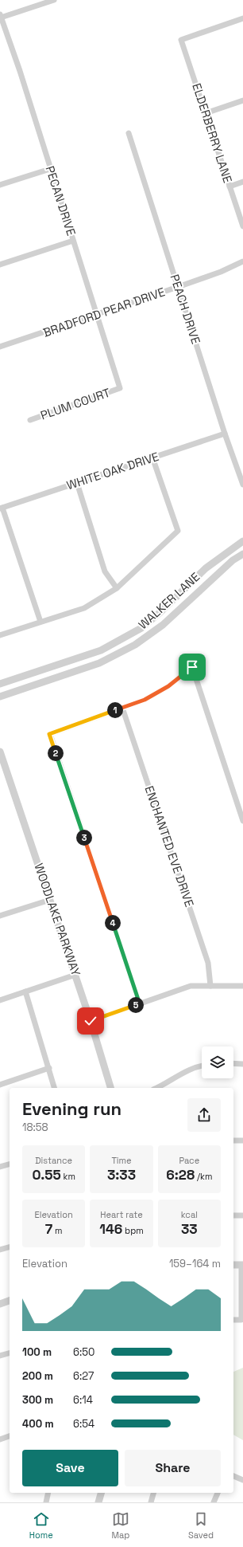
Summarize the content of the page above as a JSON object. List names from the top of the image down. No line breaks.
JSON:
{"streets":{"street":["ELDERBERRY LANE","PECAN DRIVE","PEACH DRIVE","BRADFORD PEAR DRIVE","PLUM COURT","WHITE OAK DRIVE","WALKER LANE","ENCHANTED EVE DRIVE","WOODLAKE PARKWAY"]},"crossings":[["PECAN DRIVE","BRADFORD PEAR DRIVE"],["PECAN DRIVE","PLUM COURT"],["PEACH DRIVE","BRADFORD PEAR DRIVE"],["PEACH DRIVE","WHITE OAK DRIVE"]],"page":{"pins":["1","2","3","4","5"],"heading":["Evening run","18:58"],"stats":[["Distance","0.55 km"],["Time","3:33"],["Pace","6:28 /km"],["Elevation","7 m"],["Heart rate","146 bpm"],["kcal","33"]],"chart":["Elevation","159–164 m"],"list":[{"name":"100 m","note":"6:50"},{"name":"200 m","note":"6:27"},{"name":"300 m","note":"6:14"},{"name":"400 m","note":"6:54"}],"buttons":["Save","Share"],"tabs":["Home","Map","Saved"]}}
